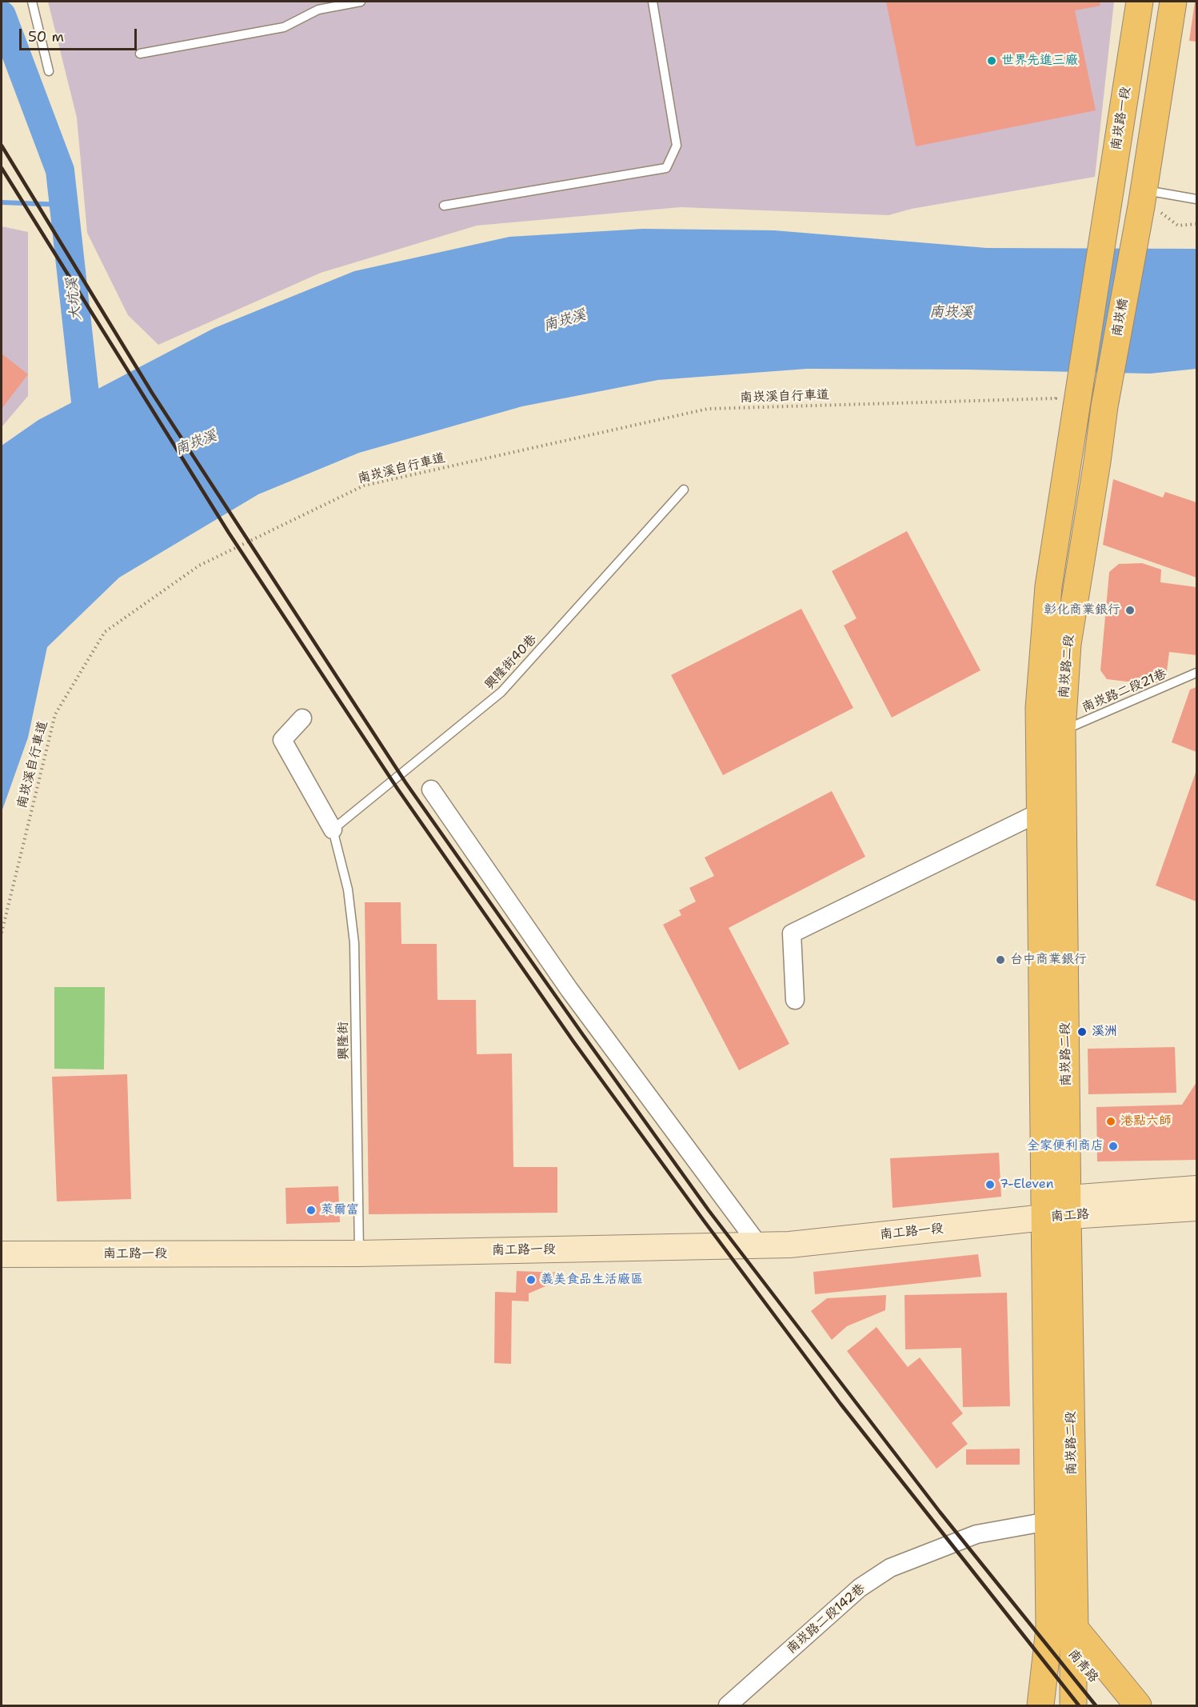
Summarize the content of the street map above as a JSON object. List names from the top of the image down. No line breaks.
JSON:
{"streets":{"main road":["南崁路一段","南崁橋","南崁路二段","南青路"],"street":["南工路","南工路一段","南崁路二段142巷"],"lane":["興隆街40巷","南崁路二段21巷","興隆街"],"path":["南崁溪自行車道"]},"crossings":[["南崁路一段","南崁溪自行車道"],["南崁路一段","南崁路二段"],["南崁橋","南崁路二段"],["南崁溪自行車道","南崁路二段"],["興隆街40巷","興隆街"],["南崁路二段","南崁路二段21巷"],["南崁路二段","南工路"],["南崁路二段","南工路一段"],["南崁路二段","南崁路二段142巷"],["南崁路二段","南青路"],["興隆街","南工路一段"],["南工路","南工路一段"]],"water":["大坑溪","南崁溪"],"places":["世界先進三廠","彰化商業銀行","台中商業銀行","溪洲","港點六師","全家便利商店","7-Eleven","萊爾富","義美食品生活廠區"],"scale_bar":"50 m"}
